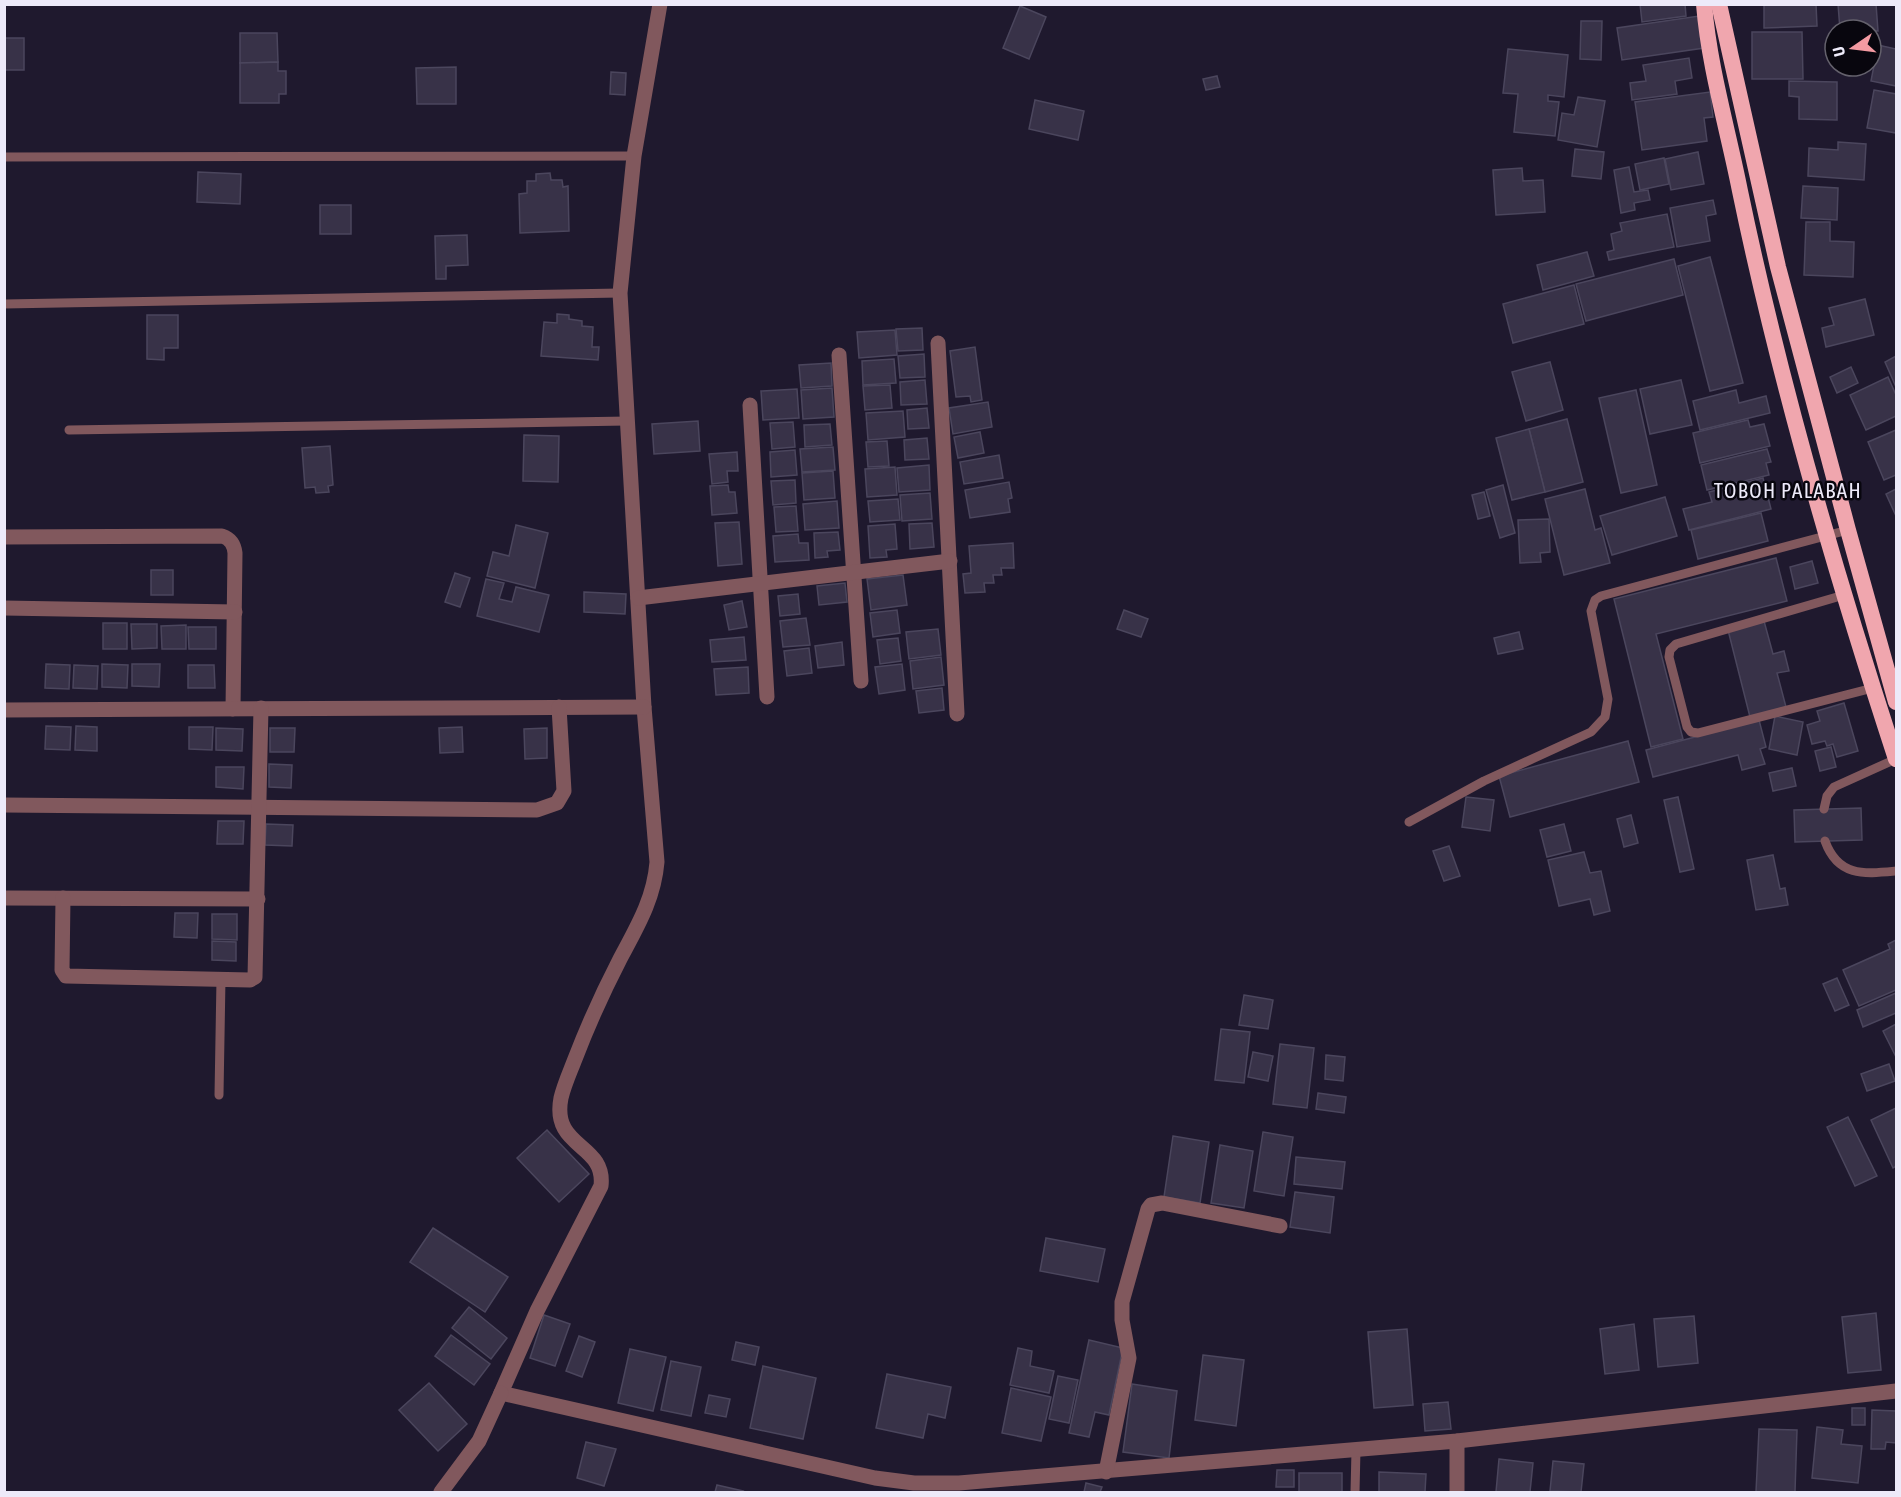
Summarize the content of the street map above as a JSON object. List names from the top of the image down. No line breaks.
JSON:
{"districts":["TOBOH PALABAH"],"north":"left"}
